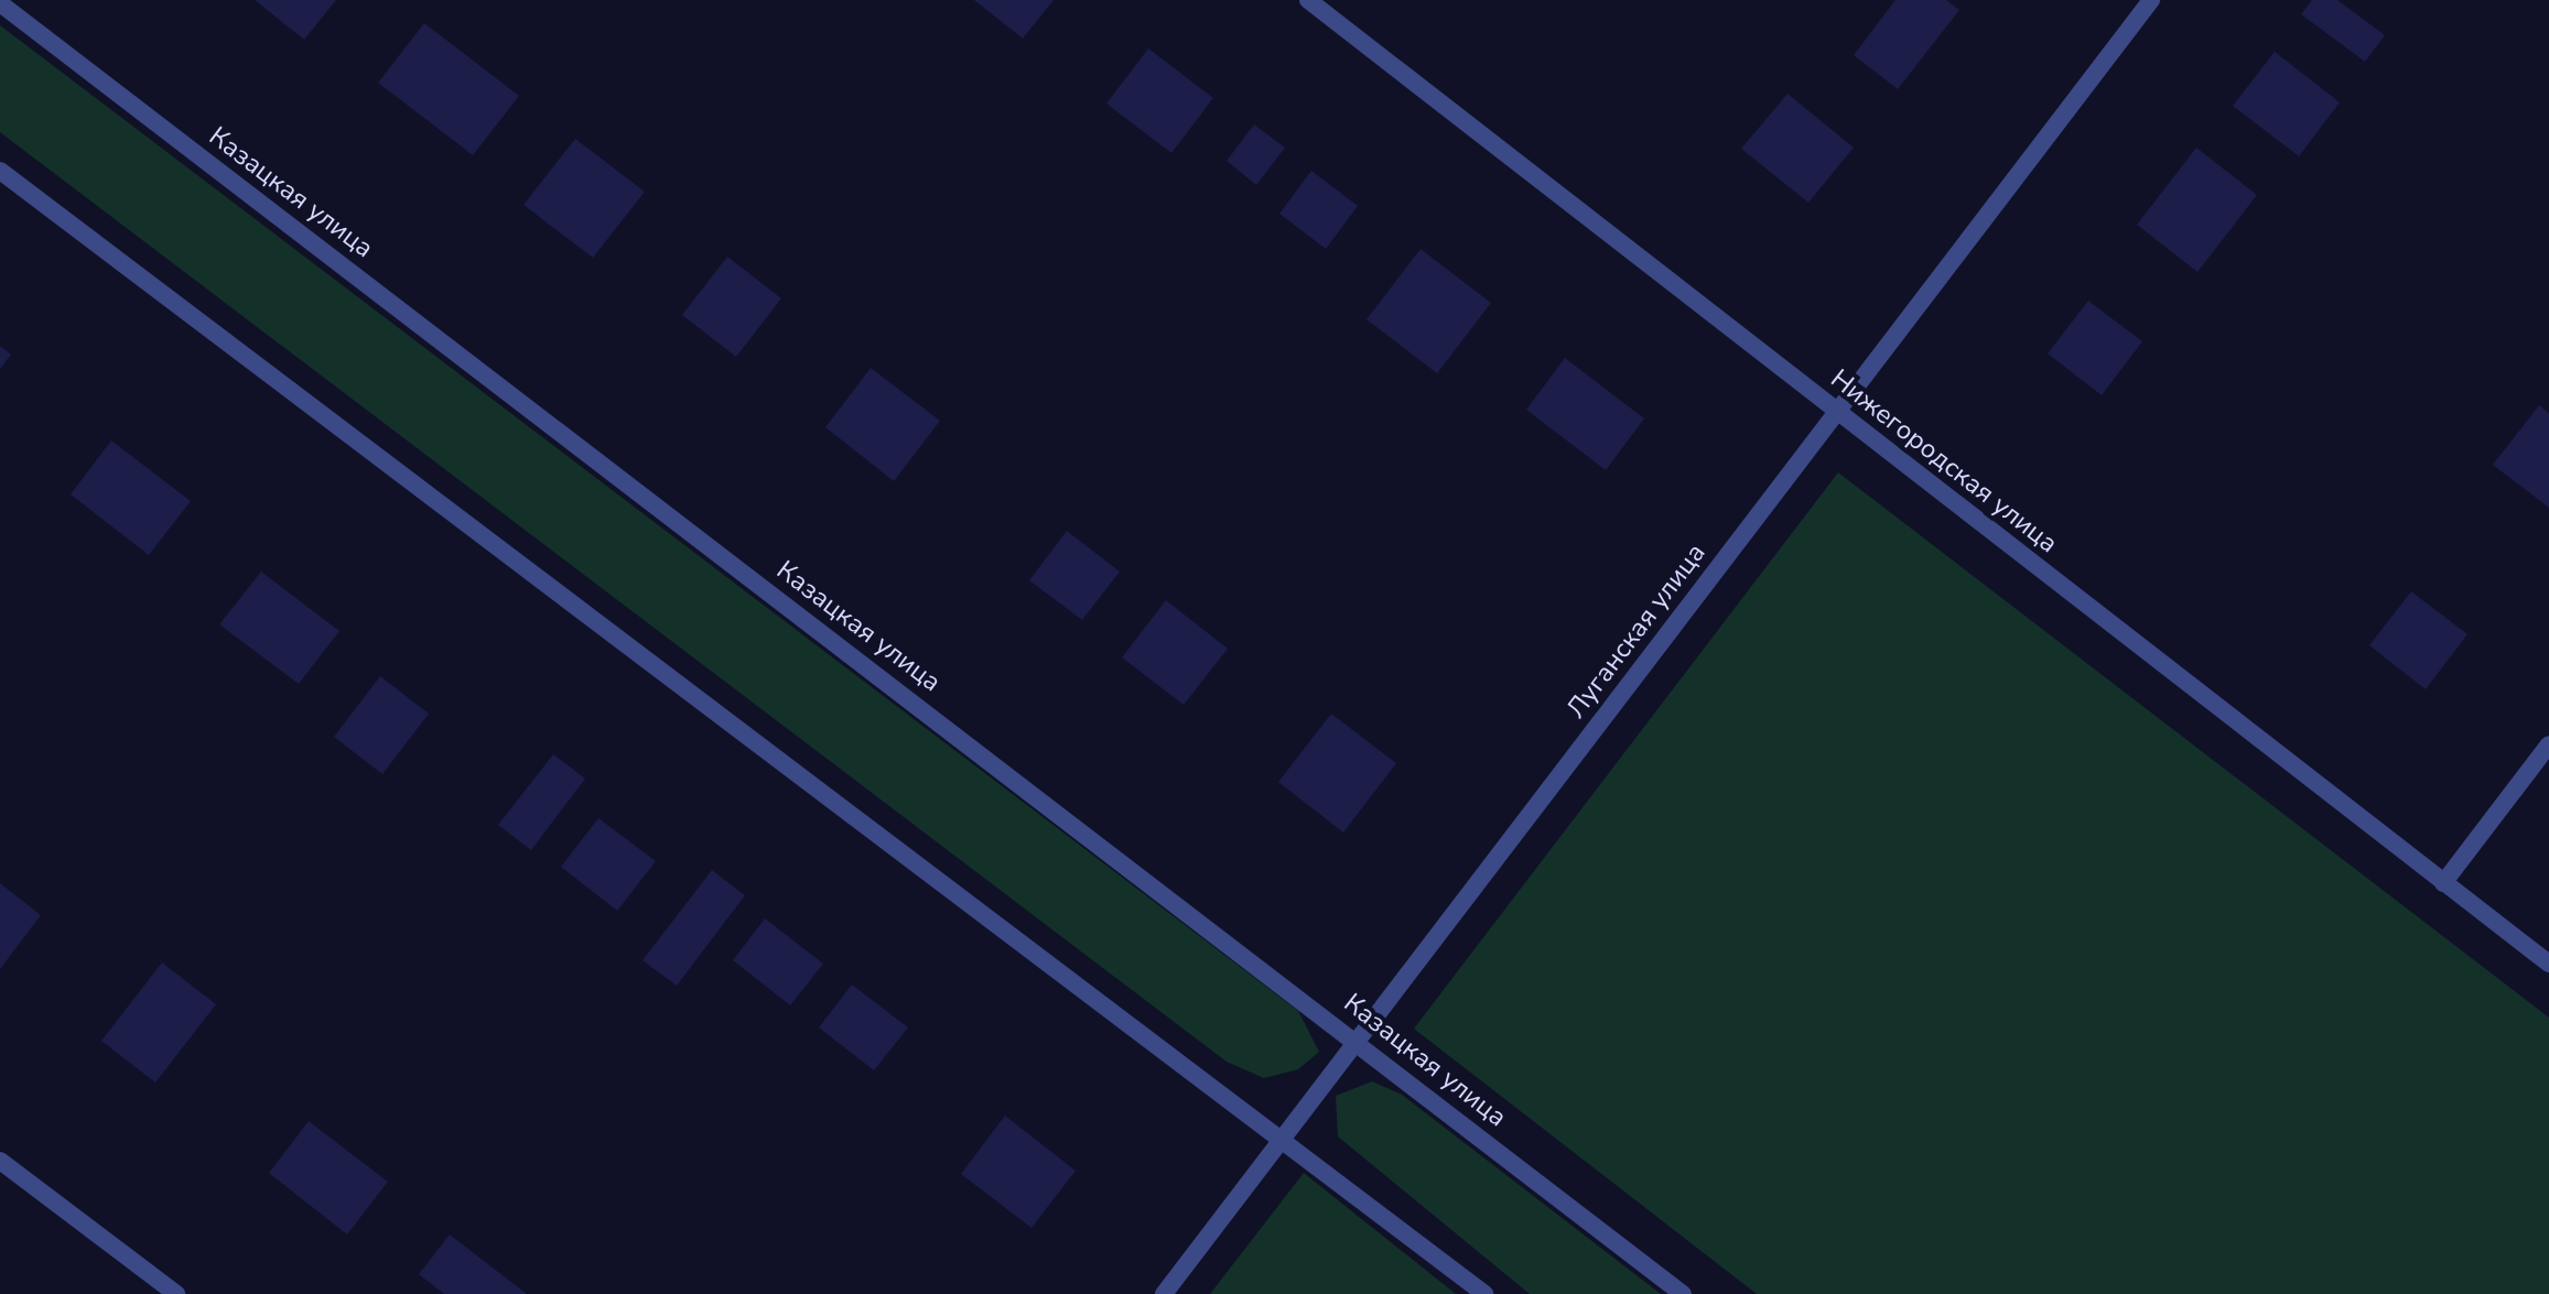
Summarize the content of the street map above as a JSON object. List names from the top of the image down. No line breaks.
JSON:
{"streets":{"street":["Казацкая улица","Нижегородская улица","Луганская улица"]},"crossings":[["Казацкая улица","Луганская улица"],["Нижегородская улица","Луганская улица"]]}
